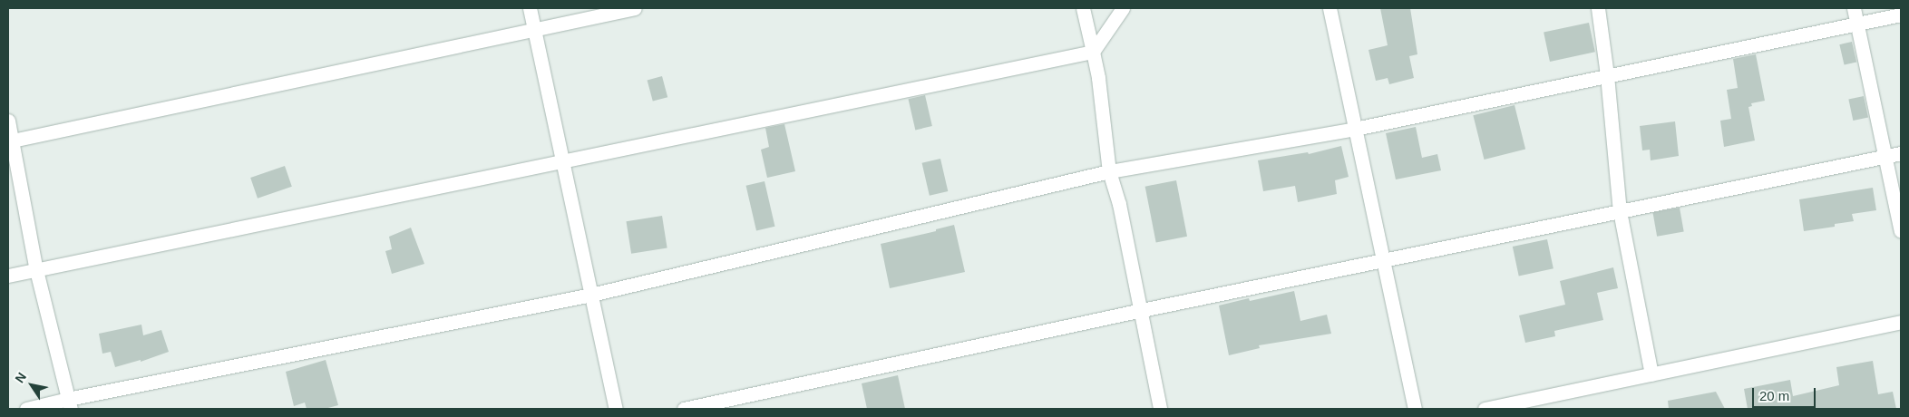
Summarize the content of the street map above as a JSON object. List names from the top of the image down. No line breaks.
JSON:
{"scale_bar":"20 m","north":"top left"}
